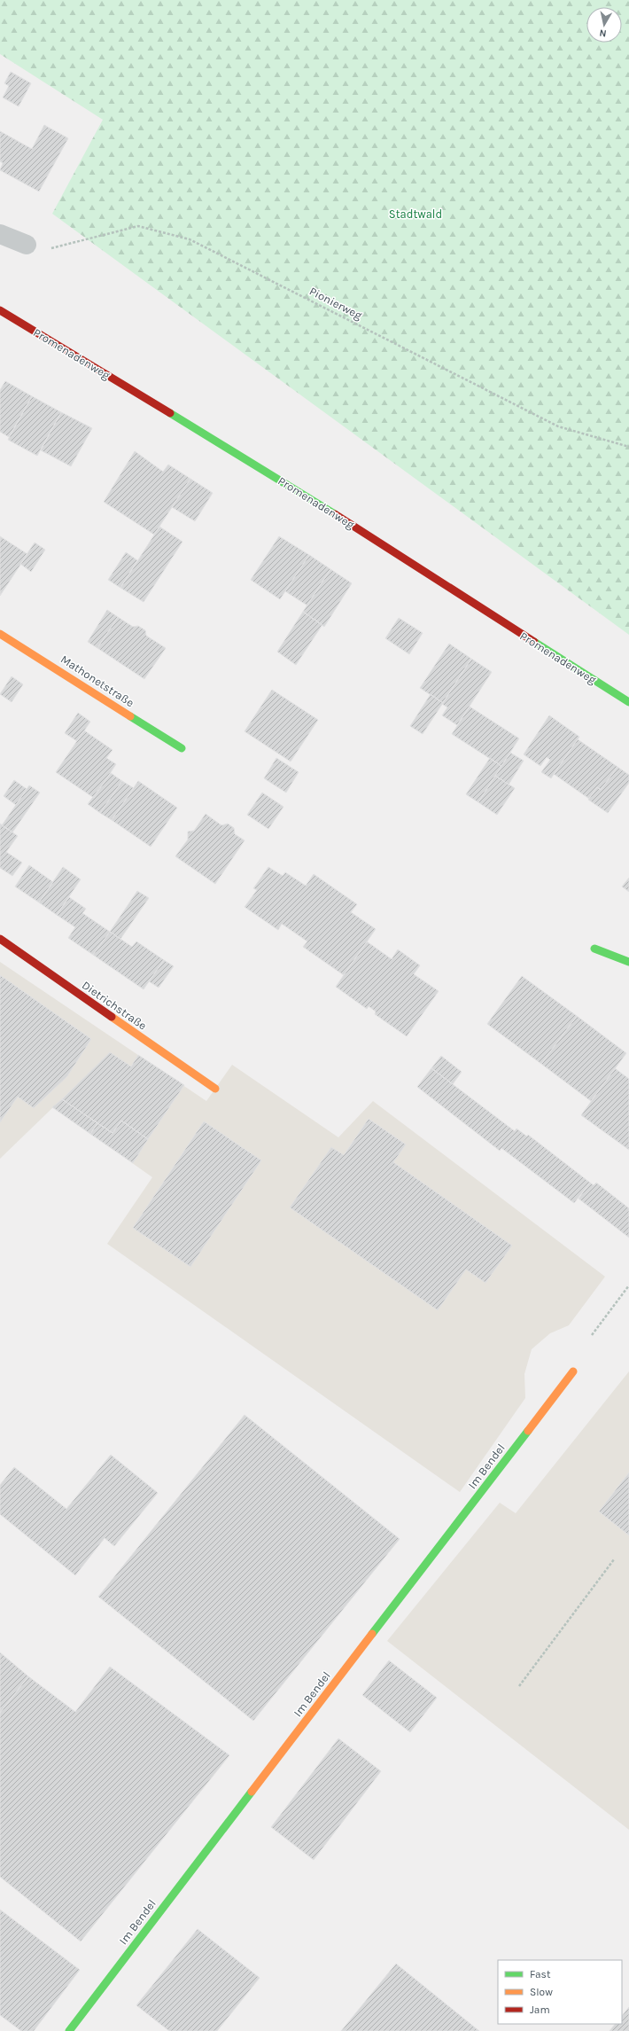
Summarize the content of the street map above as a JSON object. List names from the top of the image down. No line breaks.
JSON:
{"streets":{"street":["Promenadenweg","Mathonetstraße","Dietrichstraße","Im Bendel"],"path":["Pionierweg"]},"parks":["Stadtwald"],"legend":["Fast","Slow","Jam"],"north":"bottom"}
